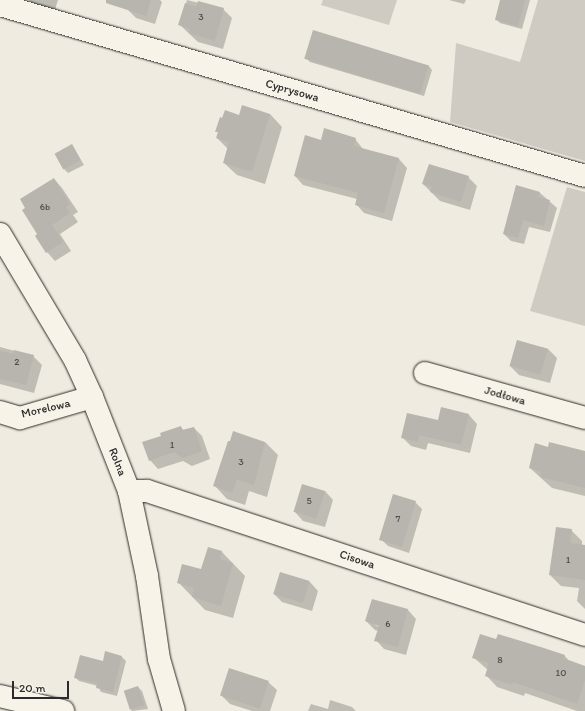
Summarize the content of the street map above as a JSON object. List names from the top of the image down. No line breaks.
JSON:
{"streets":{"street":["Cyprysowa","Jodłowa","Morelowa","Rolna","Cisowa"]},"crossings":[["Morelowa","Rolna"],["Rolna","Cisowa"]],"house_numbers":["3","6b","2","1","3","5","7","1","6","8","10"],"scale_bar":"20 m"}
